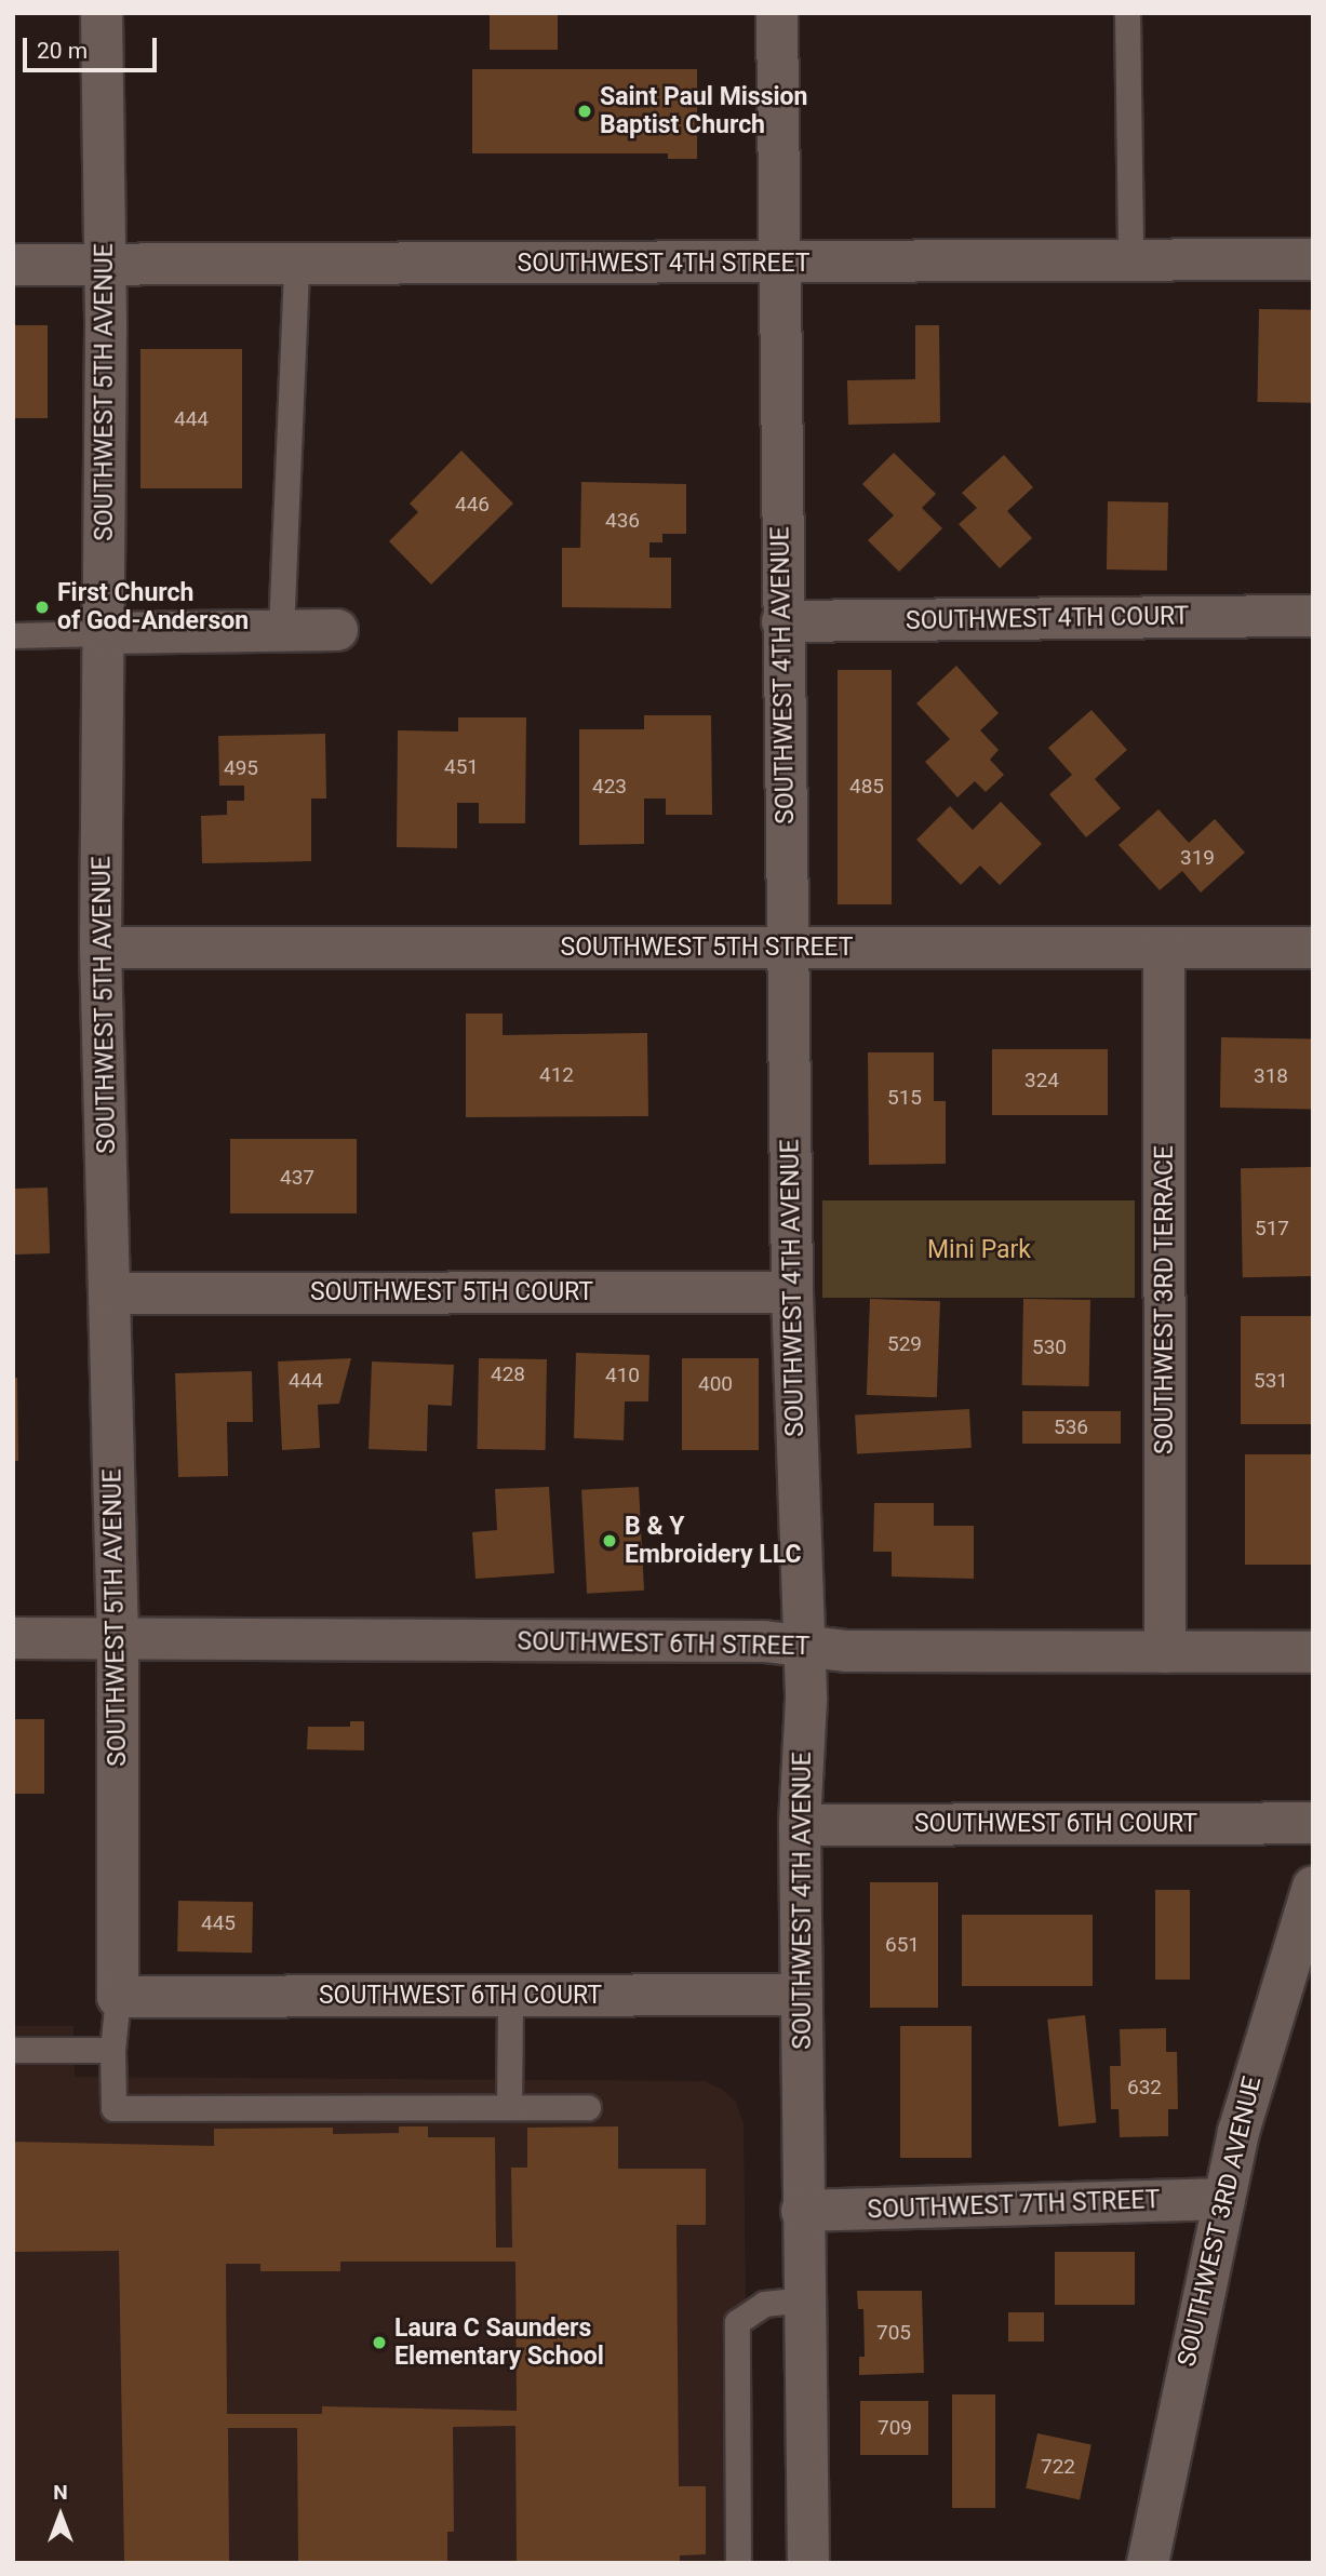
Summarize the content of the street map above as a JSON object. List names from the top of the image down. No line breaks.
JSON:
{"streets":{"street":["SOUTHWEST 4TH STREET","SOUTHWEST 5TH AVENUE","SOUTHWEST 4TH COURT","SOUTHWEST 4TH AVENUE","SOUTHWEST 5TH STREET","SOUTHWEST 5TH COURT","SOUTHWEST 3RD TERRACE","SOUTHWEST 6TH STREET","SOUTHWEST 6TH COURT","SOUTHWEST 7TH STREET","SOUTHWEST 3RD AVENUE"]},"crossings":[["SOUTHWEST 4TH STREET","SOUTHWEST 5TH AVENUE"],["SOUTHWEST 4TH STREET","SOUTHWEST 4TH AVENUE"],["SOUTHWEST 5TH AVENUE","SOUTHWEST 5TH STREET"],["SOUTHWEST 5TH AVENUE","SOUTHWEST 5TH COURT"],["SOUTHWEST 5TH AVENUE","SOUTHWEST 6TH STREET"],["SOUTHWEST 5TH AVENUE","SOUTHWEST 6TH COURT"],["SOUTHWEST 4TH COURT","SOUTHWEST 4TH AVENUE"],["SOUTHWEST 4TH AVENUE","SOUTHWEST 5TH STREET"],["SOUTHWEST 4TH AVENUE","SOUTHWEST 5TH COURT"],["SOUTHWEST 4TH AVENUE","SOUTHWEST 6TH STREET"],["SOUTHWEST 4TH AVENUE","SOUTHWEST 6TH COURT"],["SOUTHWEST 4TH AVENUE","SOUTHWEST 7TH STREET"],["SOUTHWEST 5TH STREET","SOUTHWEST 3RD TERRACE"],["SOUTHWEST 3RD TERRACE","SOUTHWEST 6TH STREET"],["SOUTHWEST 7TH STREET","SOUTHWEST 3RD AVENUE"]],"parks":["Mini Park"],"places":["Saint Paul Mission Baptist Church","First Church of God-Anderson","B & Y Embroidery LLC","Laura C Saunders Elementary School"],"house_numbers":["444","446","436","451","495","423","485","319","412","318","324","515","437","517","529","530","428","410","444","531","400","536","445","651","632","705","709","722"],"scale_bar":"20 m","north":"top"}
